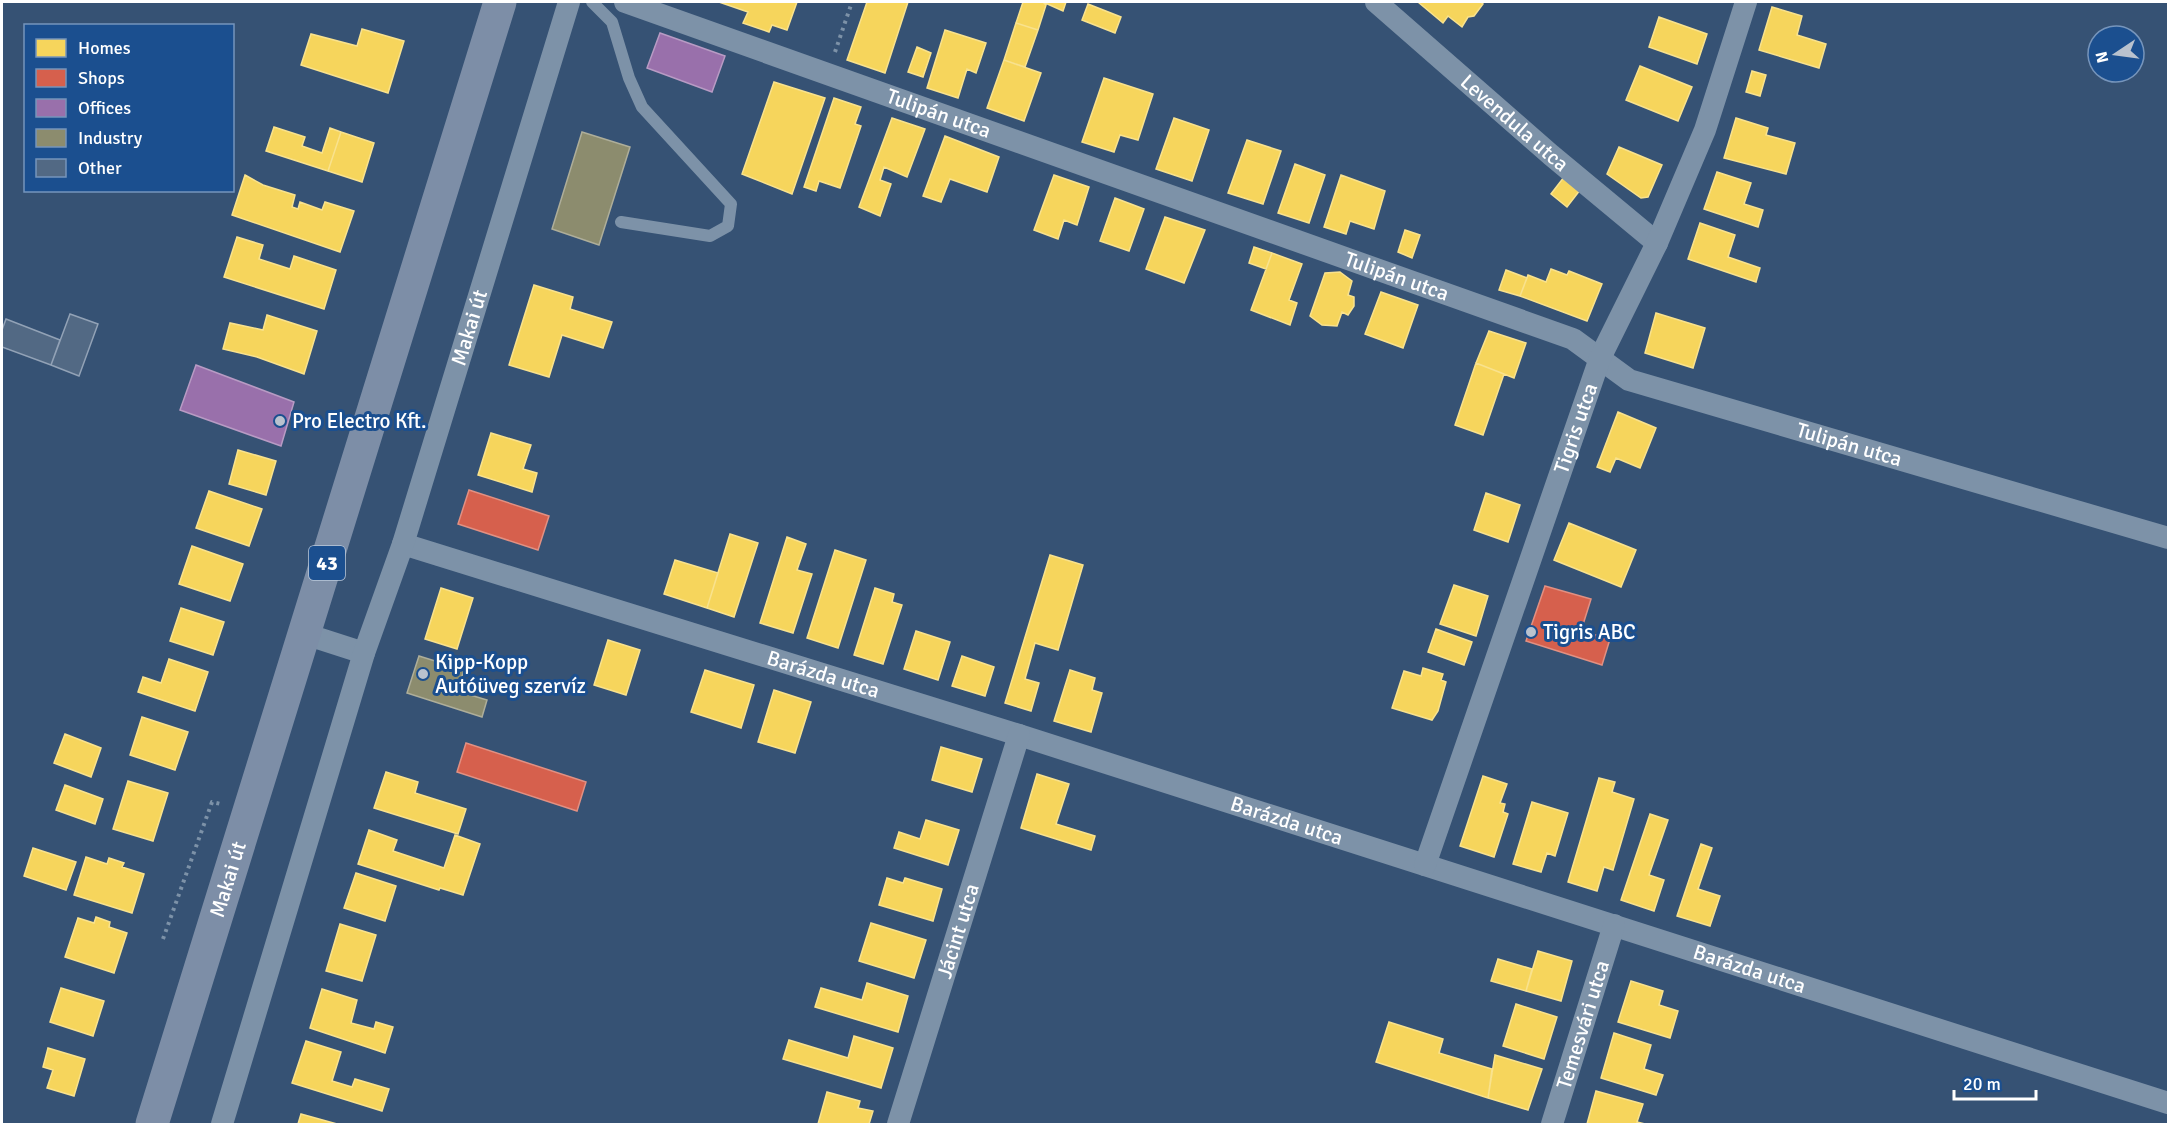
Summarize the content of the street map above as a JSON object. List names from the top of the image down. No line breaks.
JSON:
{"streets":{"main road":["Makai út","43"],"street":["Tulipán utca","Levendula utca","Tigris utca","Barázda utca","Jácint utca","Temesvári utca"]},"crossings":[["Tulipán utca","Tigris utca"],["Levendula utca","Tigris utca"],["Makai út","Barázda utca"],["Tigris utca","Barázda utca"],["Barázda utca","Jácint utca"],["Barázda utca","Temesvári utca"]],"places":["Pro Electro Kft.","Tigris ABC","Kipp-Kopp Autóüveg szervíz"],"legend":["Homes","Shops","Offices","Industry","Other"],"scale_bar":"20 m","north":"left"}
